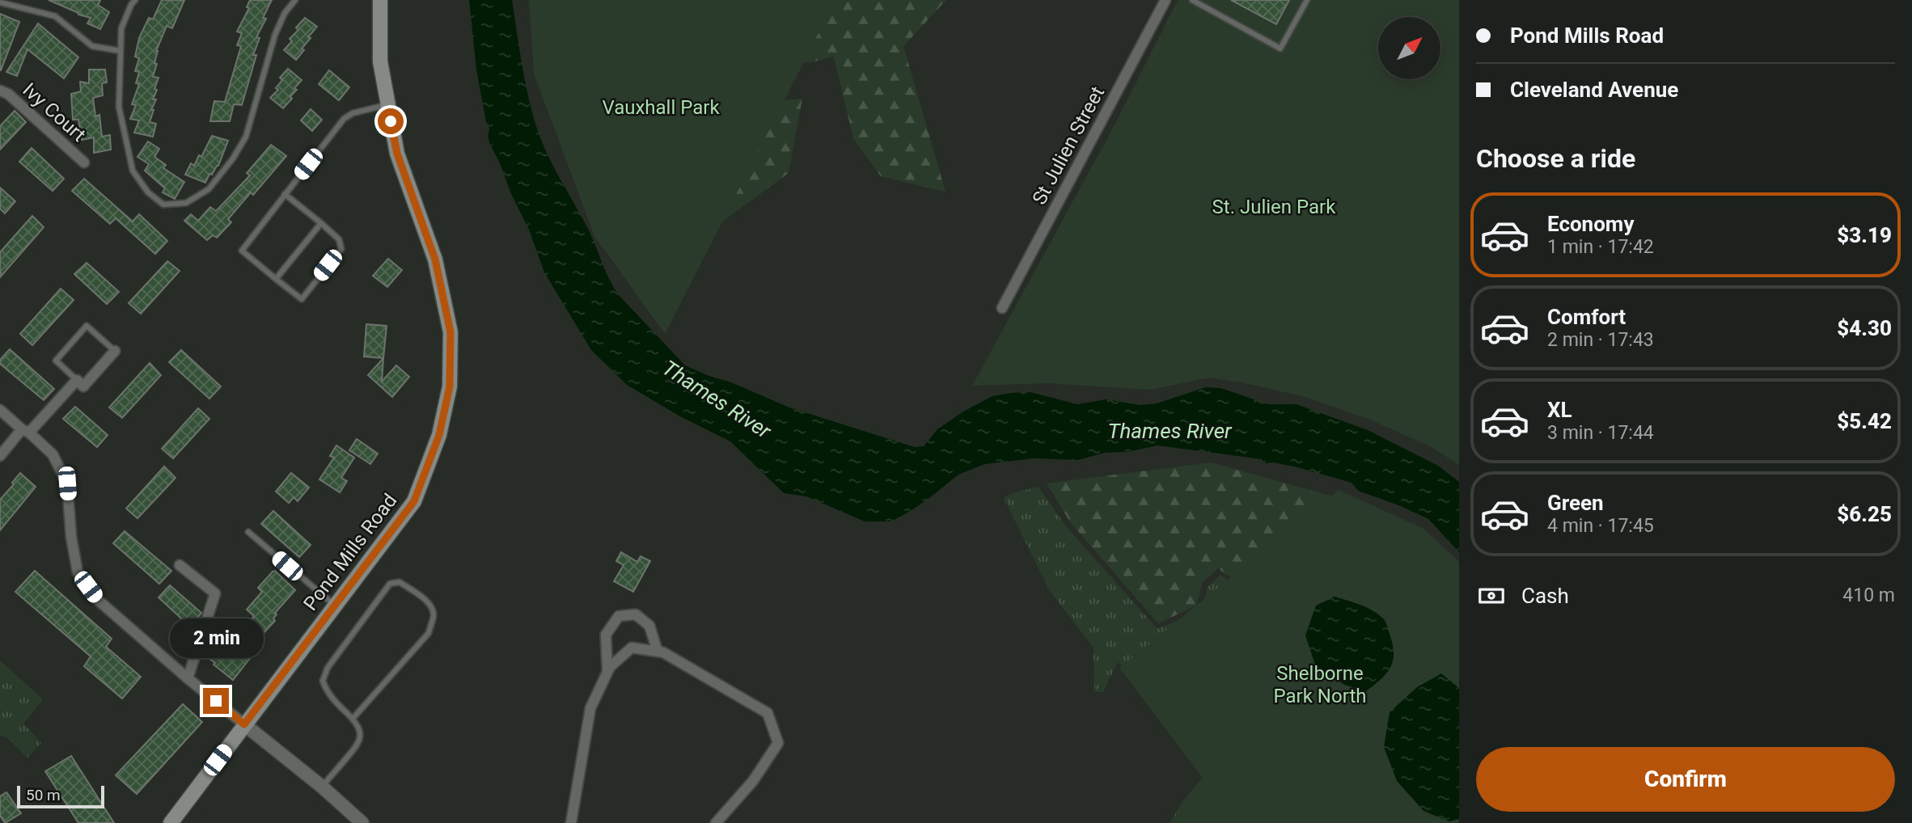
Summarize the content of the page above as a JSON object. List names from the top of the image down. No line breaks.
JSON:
{"streets":{"main road":["Pond Mills Road"],"street":["Ivy Court","St Julien Street"]},"water":["Thames River"],"parks":["Vauxhall Park","St. Julien Park","Shelborne Park North"],"scale_bar":"50 m","north":"top right","page":{"banner":["Pond Mills Road","Cleveland Avenue"],"heading":"Choose a ride","list":[{"name":"Economy","note":"1 min · 17:42","value":"$3.19"},{"name":"Comfort","note":"2 min · 17:43","value":"$4.30"},{"name":"XL","note":"3 min · 17:44","value":"$5.42"},{"name":"Green","note":"4 min · 17:45","value":"$6.25"}],"pay":["Cash","410 m"],"bubble":"2 min","buttons":"Confirm","scale":"50 m"}}
